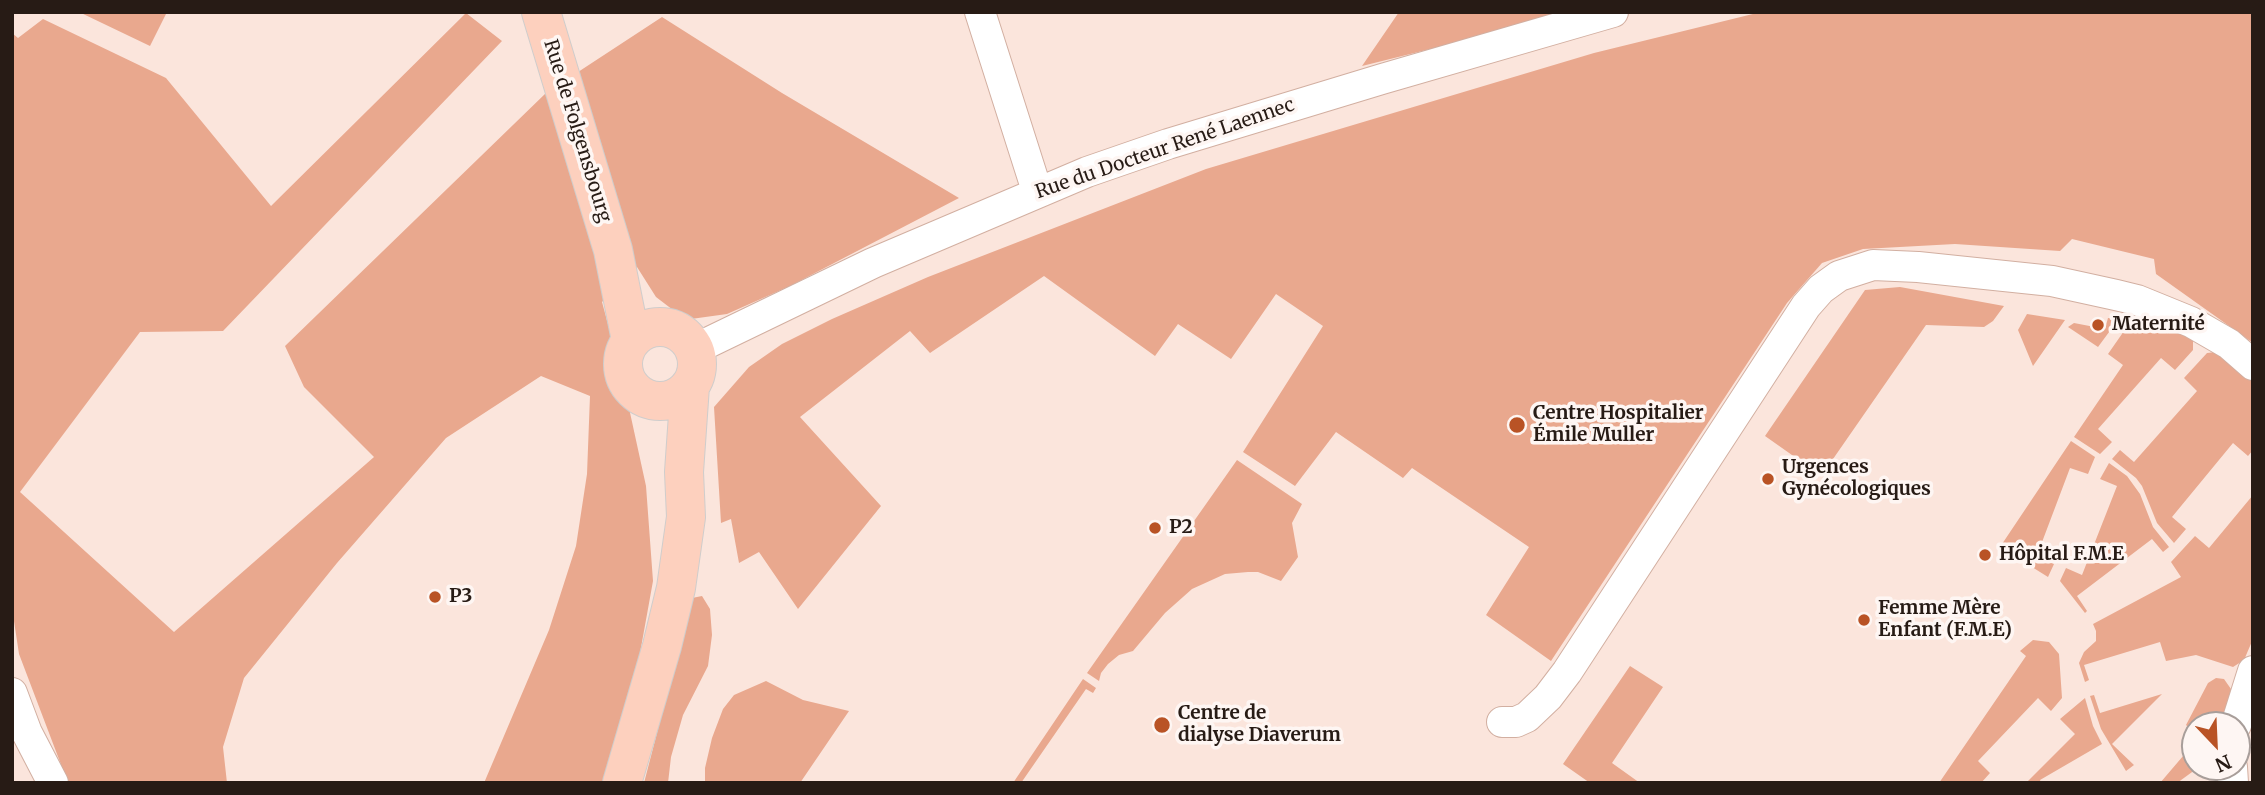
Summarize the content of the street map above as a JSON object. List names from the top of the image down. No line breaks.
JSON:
{"streets":{"main road":["Rue de Folgensbourg"],"street":["Rue du Docteur René Laennec"]},"crossings":[["Rue de Folgensbourg","Rue du Docteur René Laennec"]],"places":["Maternité","Centre Hospitalier Émile Muller","Urgences Gynécologiques","P2","Hôpital F.M.E","P3","Femme Mère Enfant (F.M.E)","Centre de dialyse Diaverum"],"north":"bottom right"}
